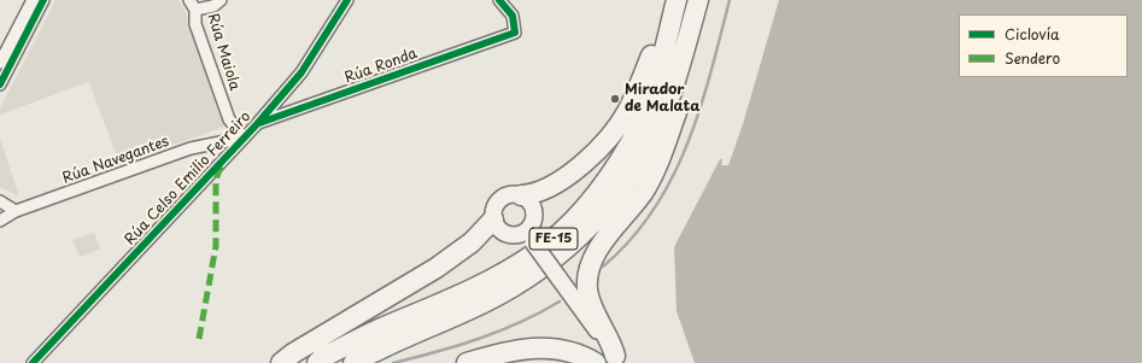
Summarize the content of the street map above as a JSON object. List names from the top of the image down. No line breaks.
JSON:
{"streets":{"highway":["FE-15"],"street":["Rúa Maiola","Rúa Ronda","Rúa Navegantes","Rúa Celso Emilio Ferreiro"]},"crossings":[["Rúa Maiola","Rúa Navegantes"],["Rúa Maiola","Rúa Celso Emilio Ferreiro"],["Rúa Ronda","Rúa Celso Emilio Ferreiro"],["Rúa Navegantes","Rúa Celso Emilio Ferreiro"]],"places":["Mirador de Malata"],"legend":["Ciclovía","Sendero"]}
